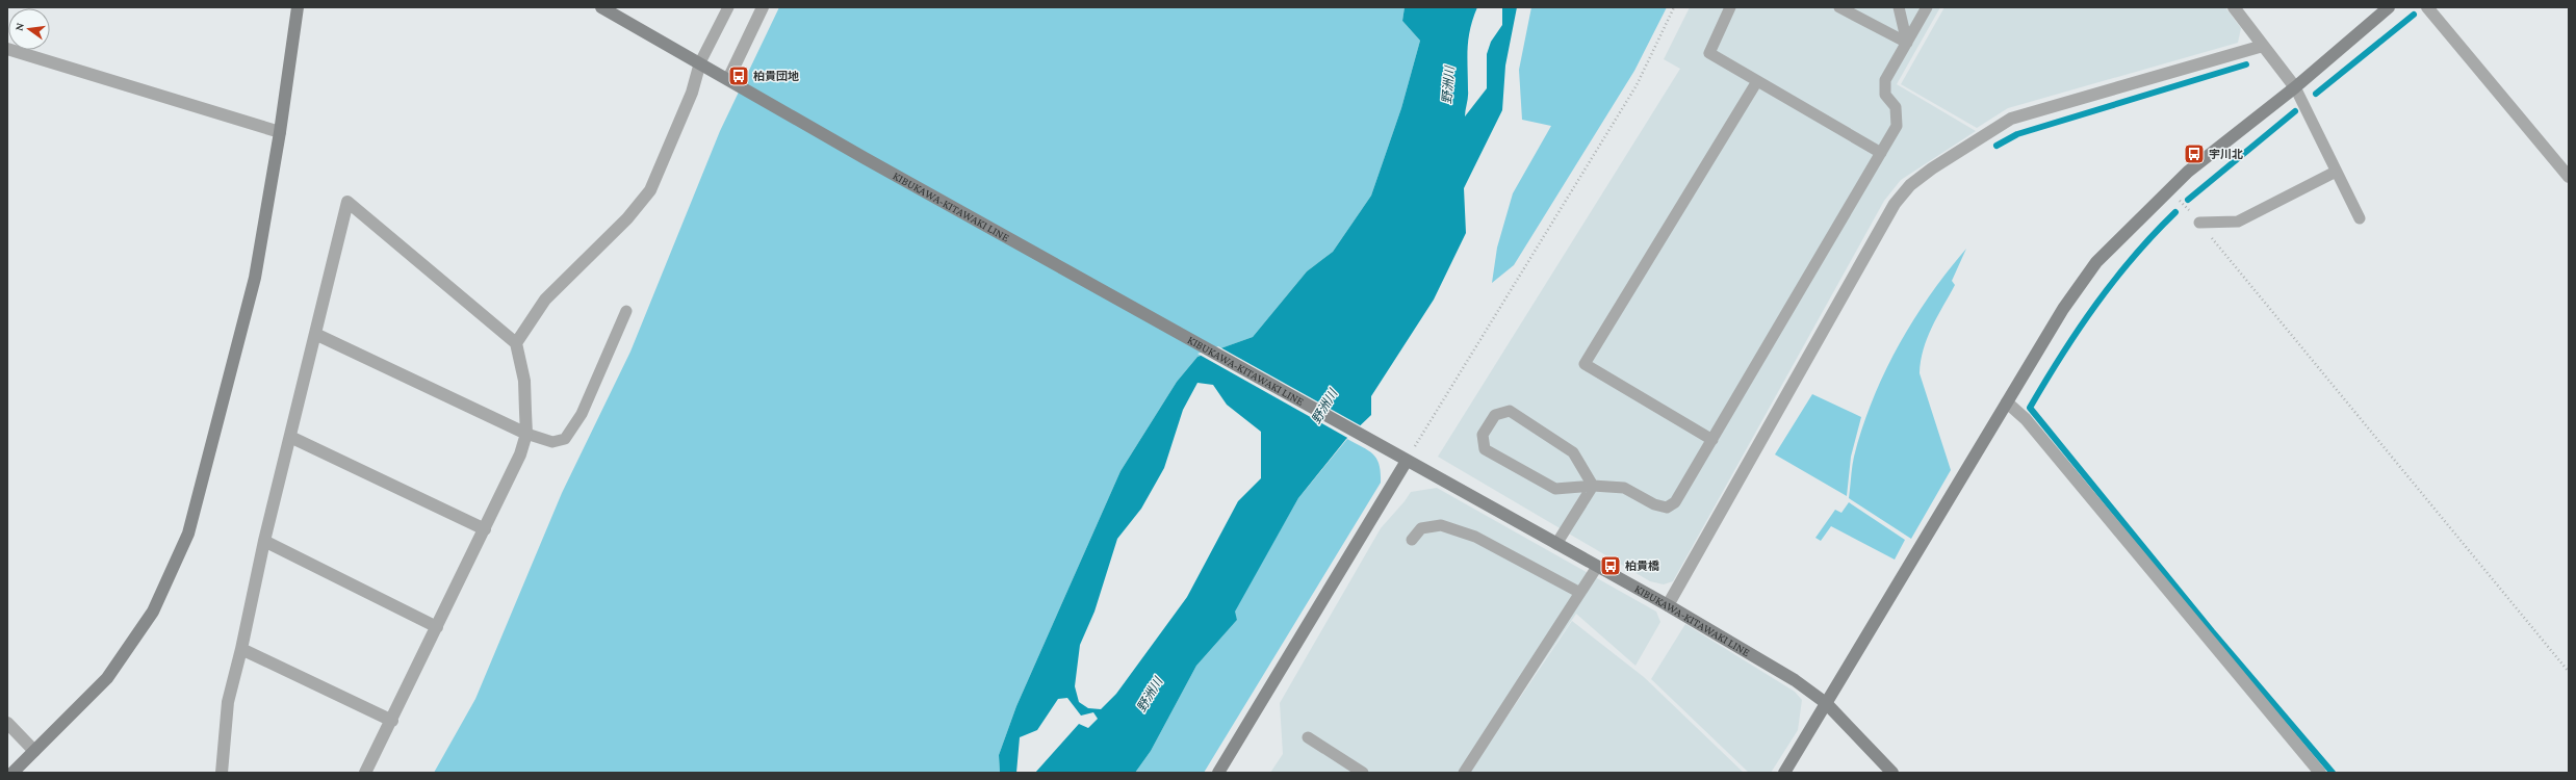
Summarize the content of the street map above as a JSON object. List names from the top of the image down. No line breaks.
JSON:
{"streets":{"street":["KIBUKAWA-KITAWAKI LINE"]},"water":["野洲川"],"places":{"bus stop":["柏貴団地","宇川北","柏貴橋"]},"north":"left"}
